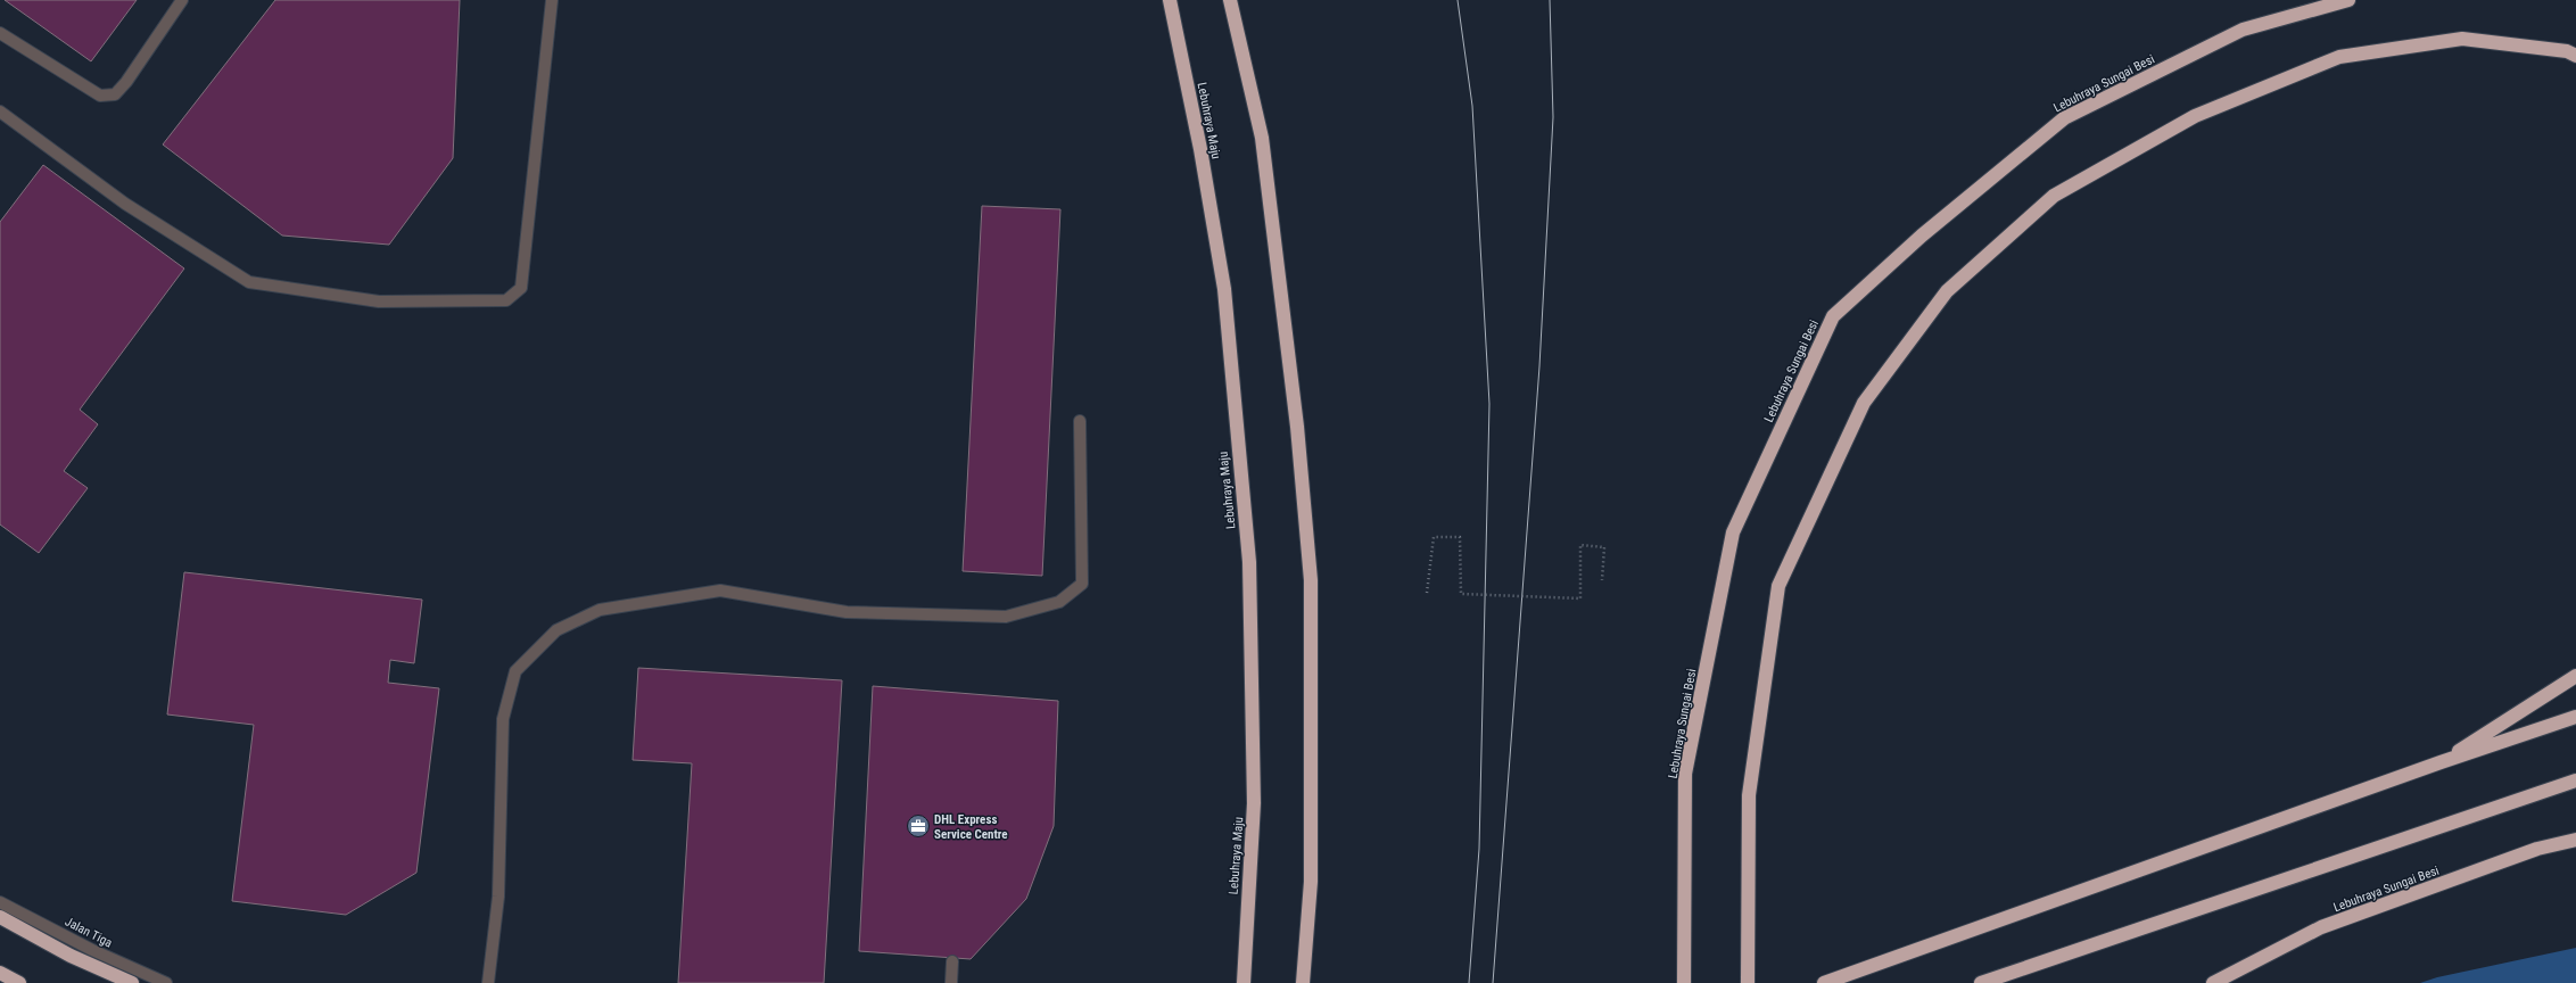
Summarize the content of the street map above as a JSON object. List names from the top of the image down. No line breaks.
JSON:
{"streets":{"highway":["Lebuhraya Sungai Besi","Lebuhraya Maju"],"street":["Jalan Tiga"]},"places":{"office":["DHL Express Service Centre"]}}
